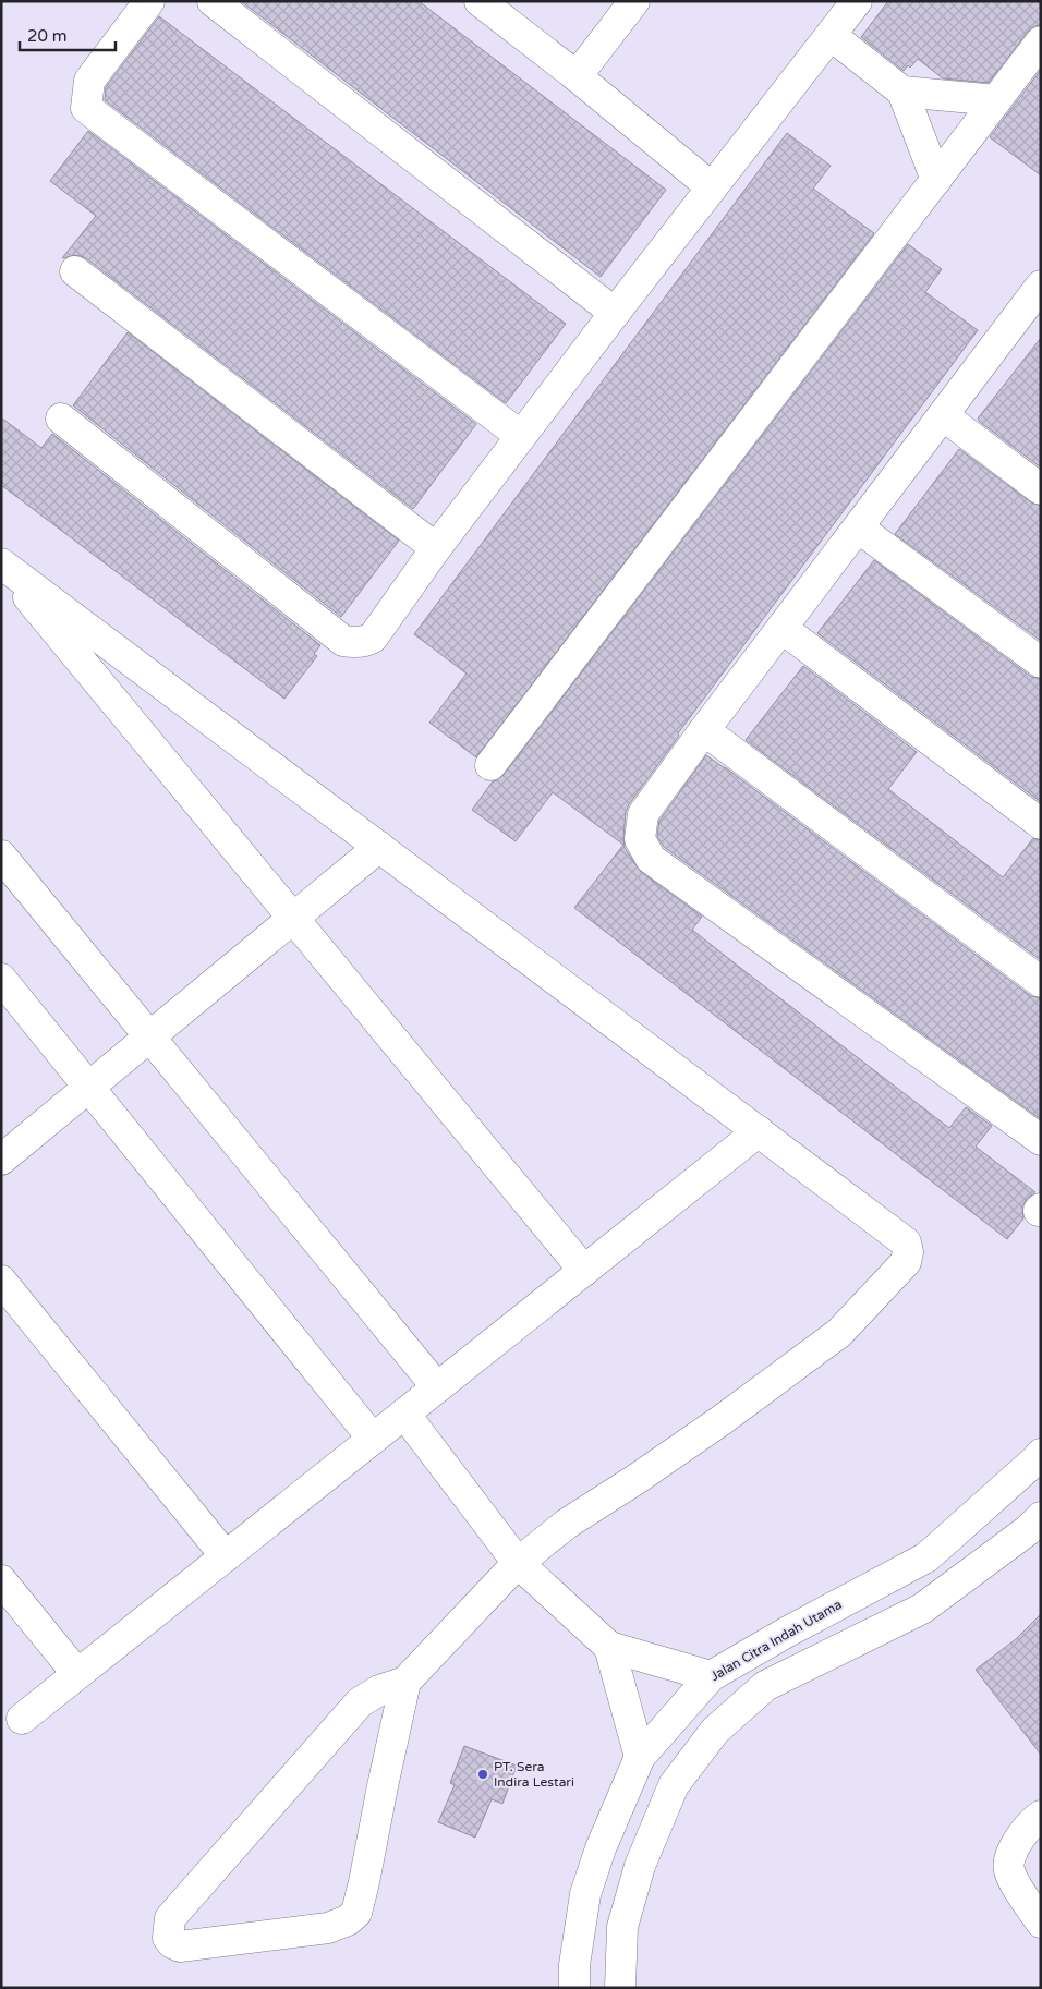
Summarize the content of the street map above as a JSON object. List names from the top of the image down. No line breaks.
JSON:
{"streets":{"street":["Jalan Citra Indah Utama"]},"places":["PT. Sera Indira Lestari"],"scale_bar":"20 m"}
